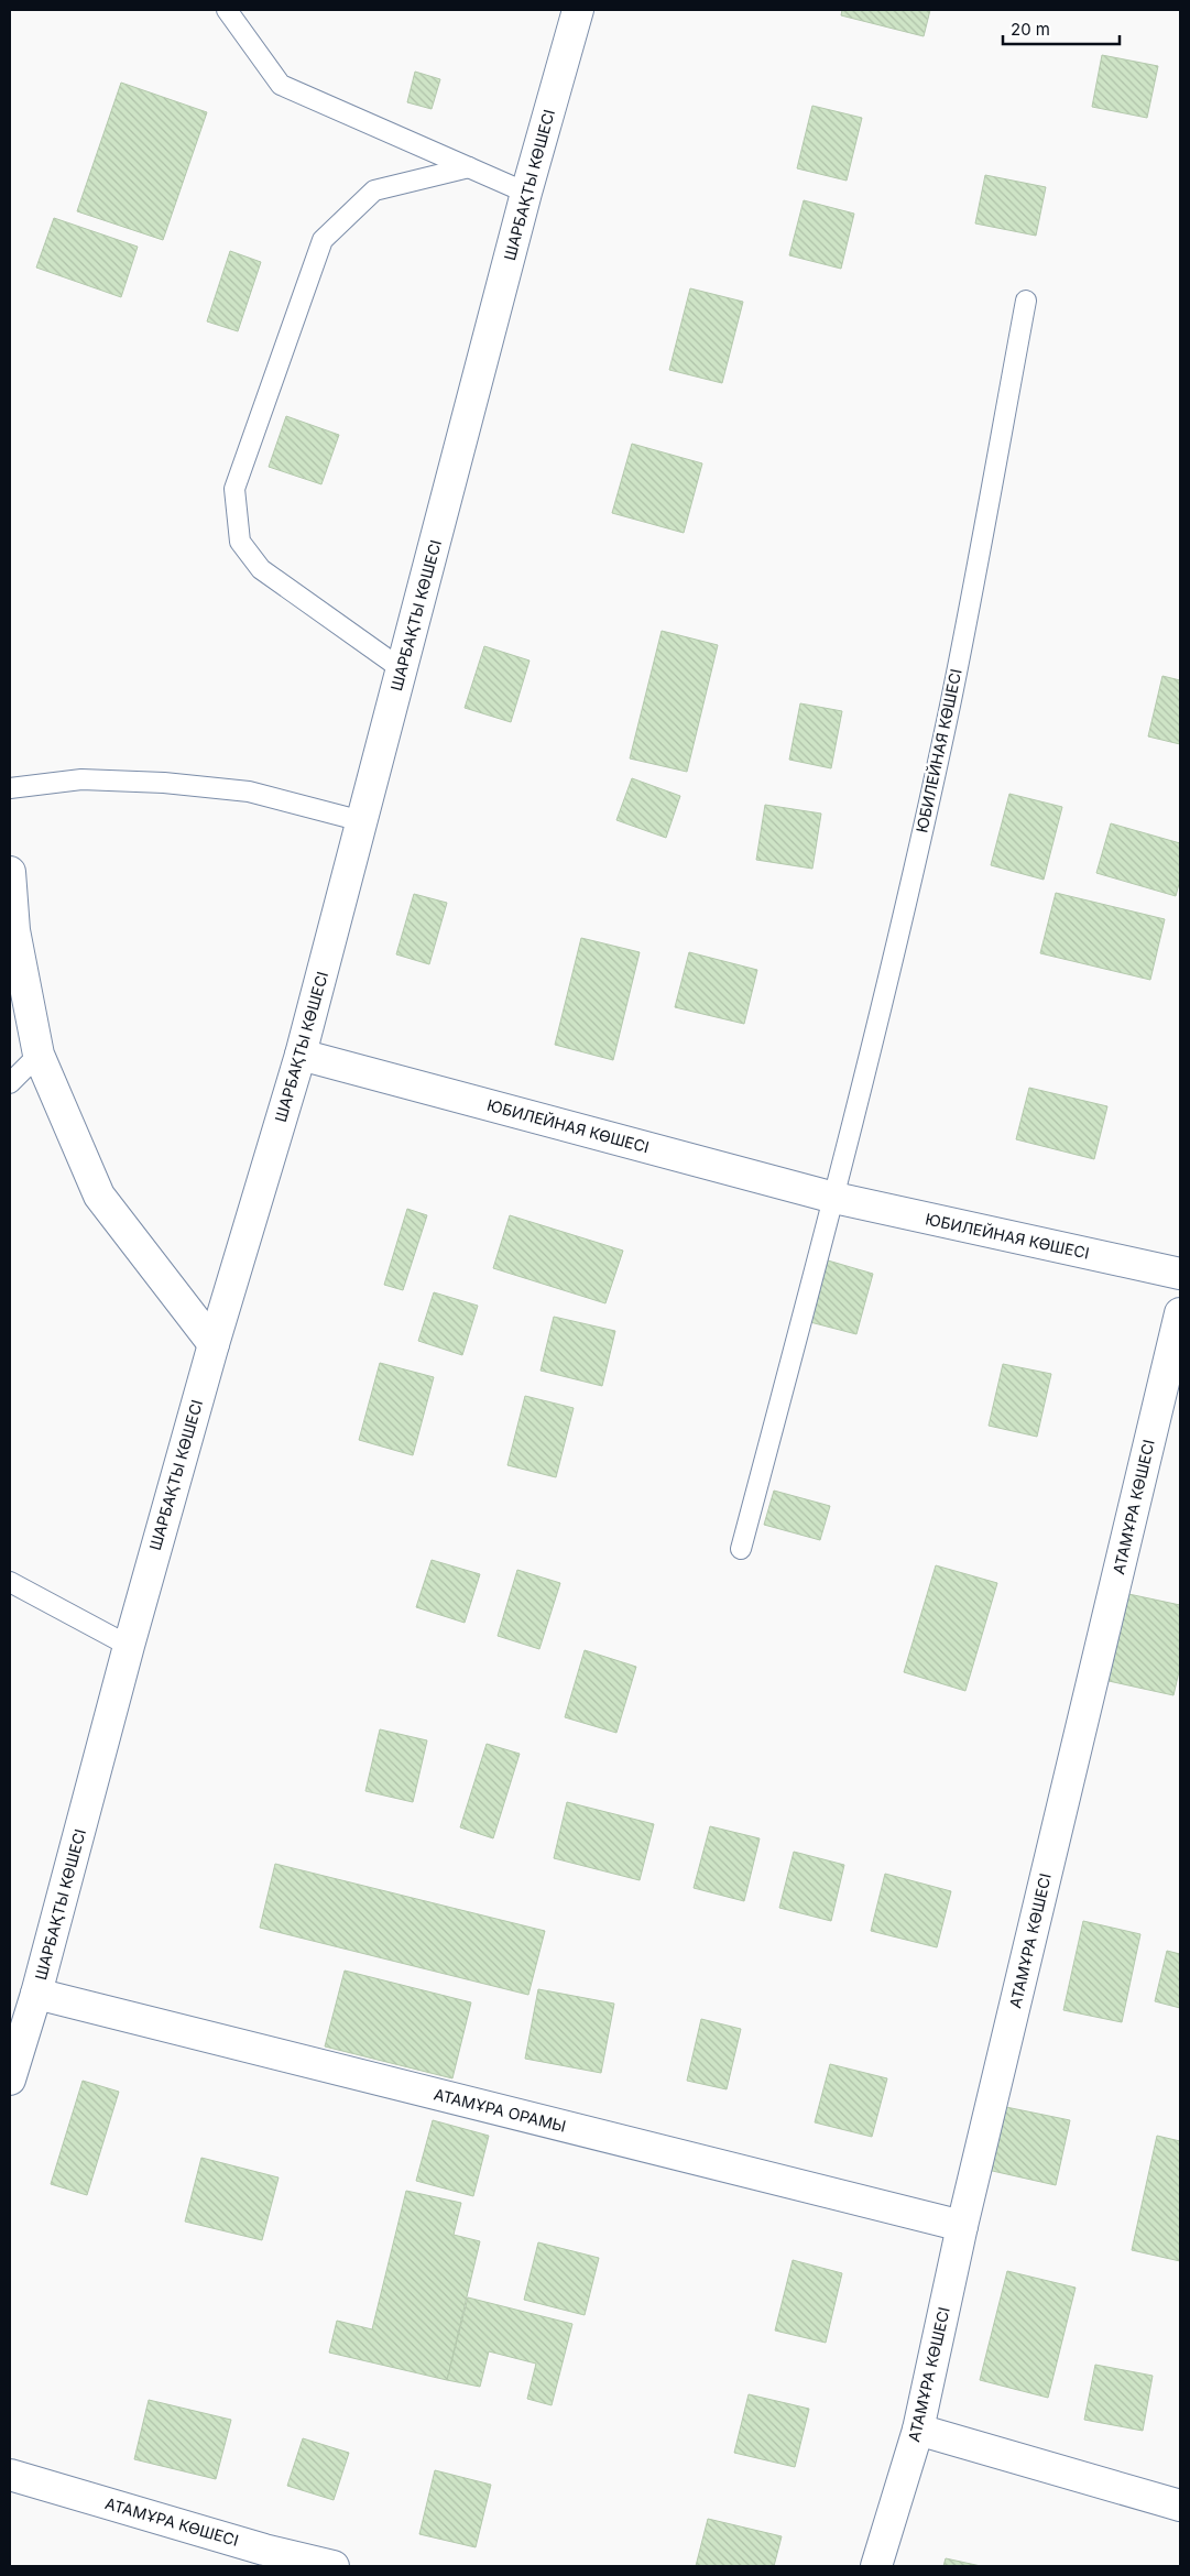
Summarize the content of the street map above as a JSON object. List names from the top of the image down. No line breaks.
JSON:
{"streets":{"street":["ШАРБАҚТЫ КӨШЕСІ","ЮБИЛЕЙНАЯ КӨШЕСІ","АТАМҰРА КӨШЕСІ","АТАМҰРА ОРАМЫ"]},"crossings":[["ШАРБАҚТЫ КӨШЕСІ","ЮБИЛЕЙНАЯ КӨШЕСІ"],["ШАРБАҚТЫ КӨШЕСІ","АТАМҰРА ОРАМЫ"],["АТАМҰРА КӨШЕСІ","АТАМҰРА ОРАМЫ"]],"scale_bar":"20 m"}
